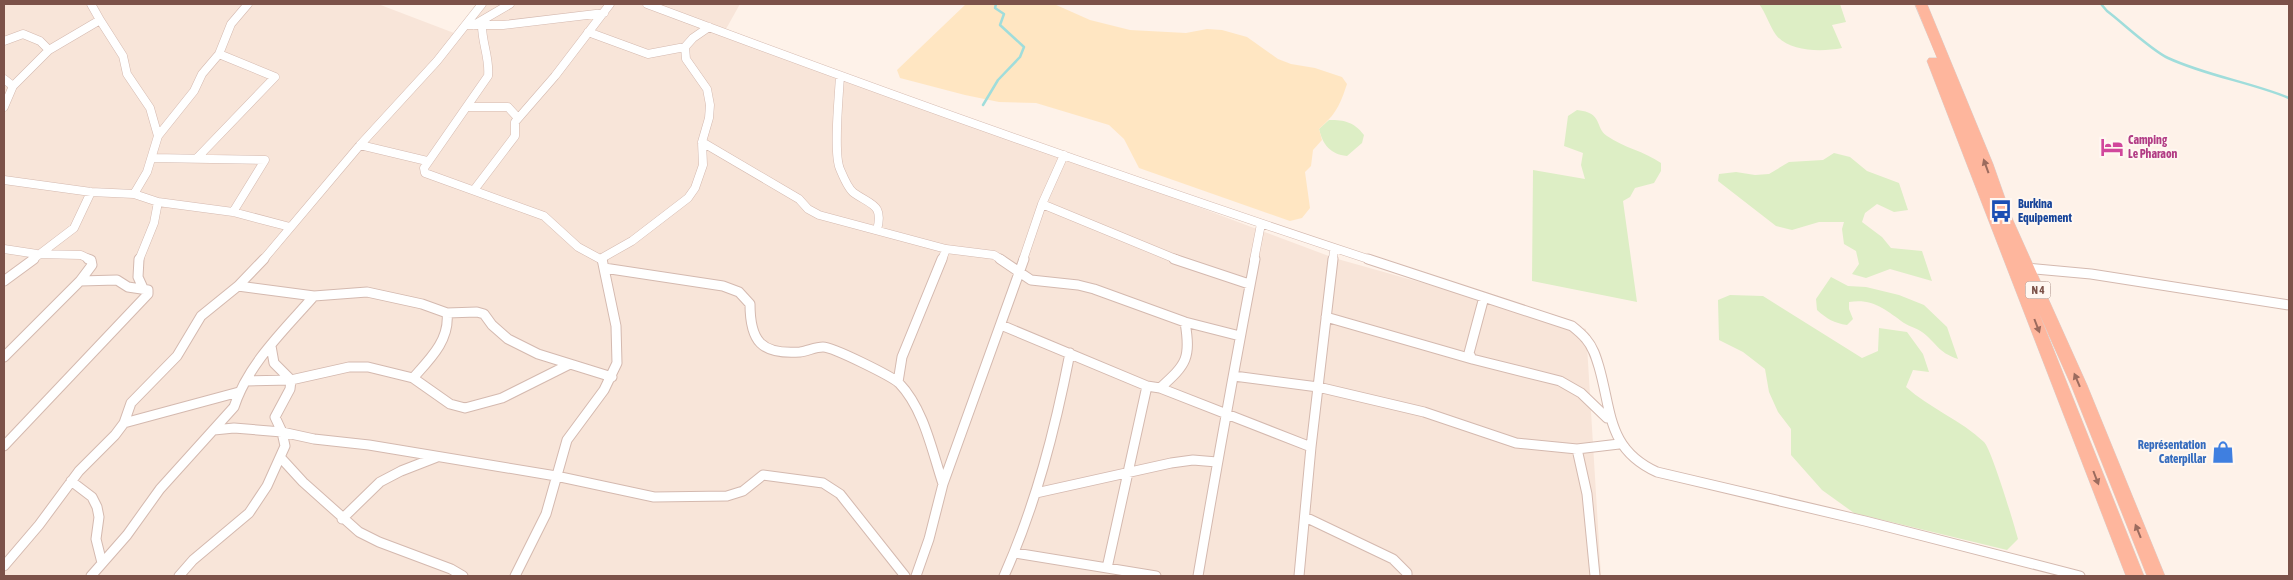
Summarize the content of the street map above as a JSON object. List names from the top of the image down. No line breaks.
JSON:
{"streets":{"highway":["N 4"]},"places":{"hotel":["Camping Le Pharaon"],"bus stop":["Burkina Equipement"],"shop":["Représentation Caterpillar"]}}
